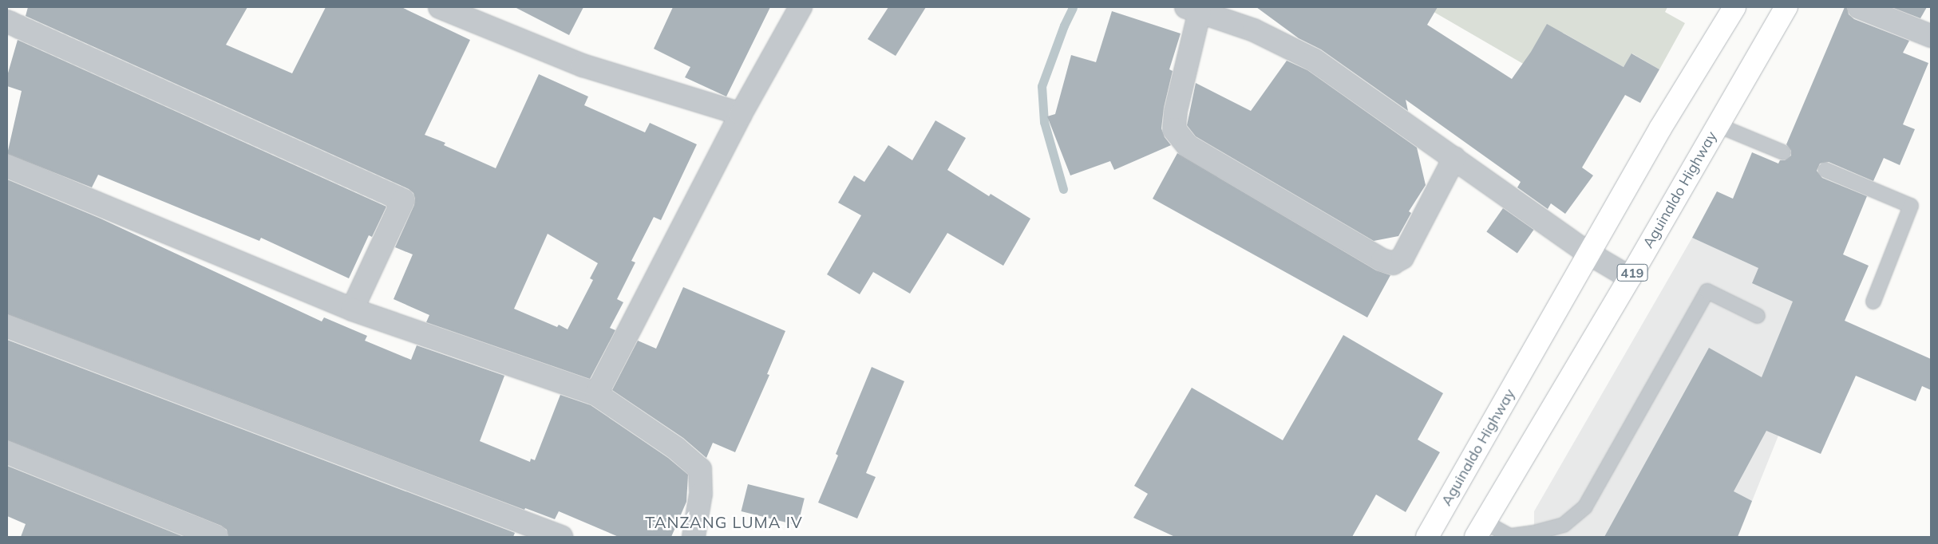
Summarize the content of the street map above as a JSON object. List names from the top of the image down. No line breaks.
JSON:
{"streets":{"highway":["Aguinaldo Highway","419"]},"districts":["TANZANG LUMA IV"]}
